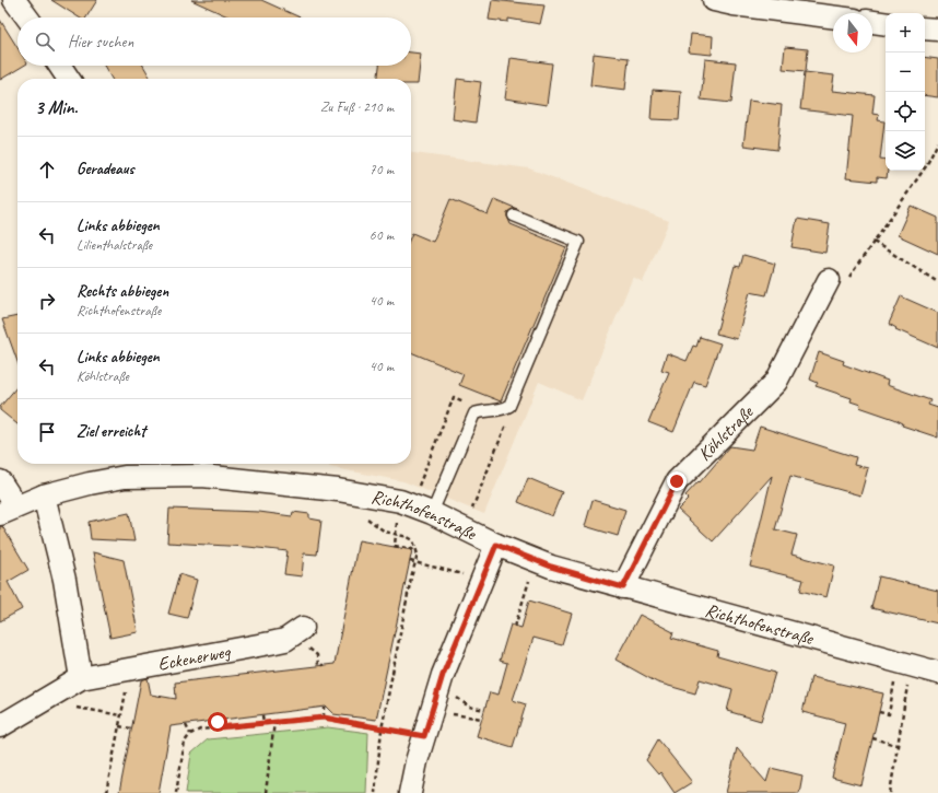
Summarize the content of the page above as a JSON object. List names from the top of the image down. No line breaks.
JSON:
{"streets":{"street":["Köhlstraße","Richthofenstraße","Eckenerweg"]},"crossings":[["Köhlstraße","Richthofenstraße"]],"north":"bottom","page":{"map_buttons":["+","−"],"search":"Hier suchen","heading":["3 Min.","Zu Fuß · 210 m"],"list":[["Geradeaus","70 m"],["Links abbiegen","Lilienthalstraße","60 m"],["Rechts abbiegen","Richthofenstraße","40 m"],["Links abbiegen","Köhlstraße","40 m"],"Ziel erreicht"]}}
